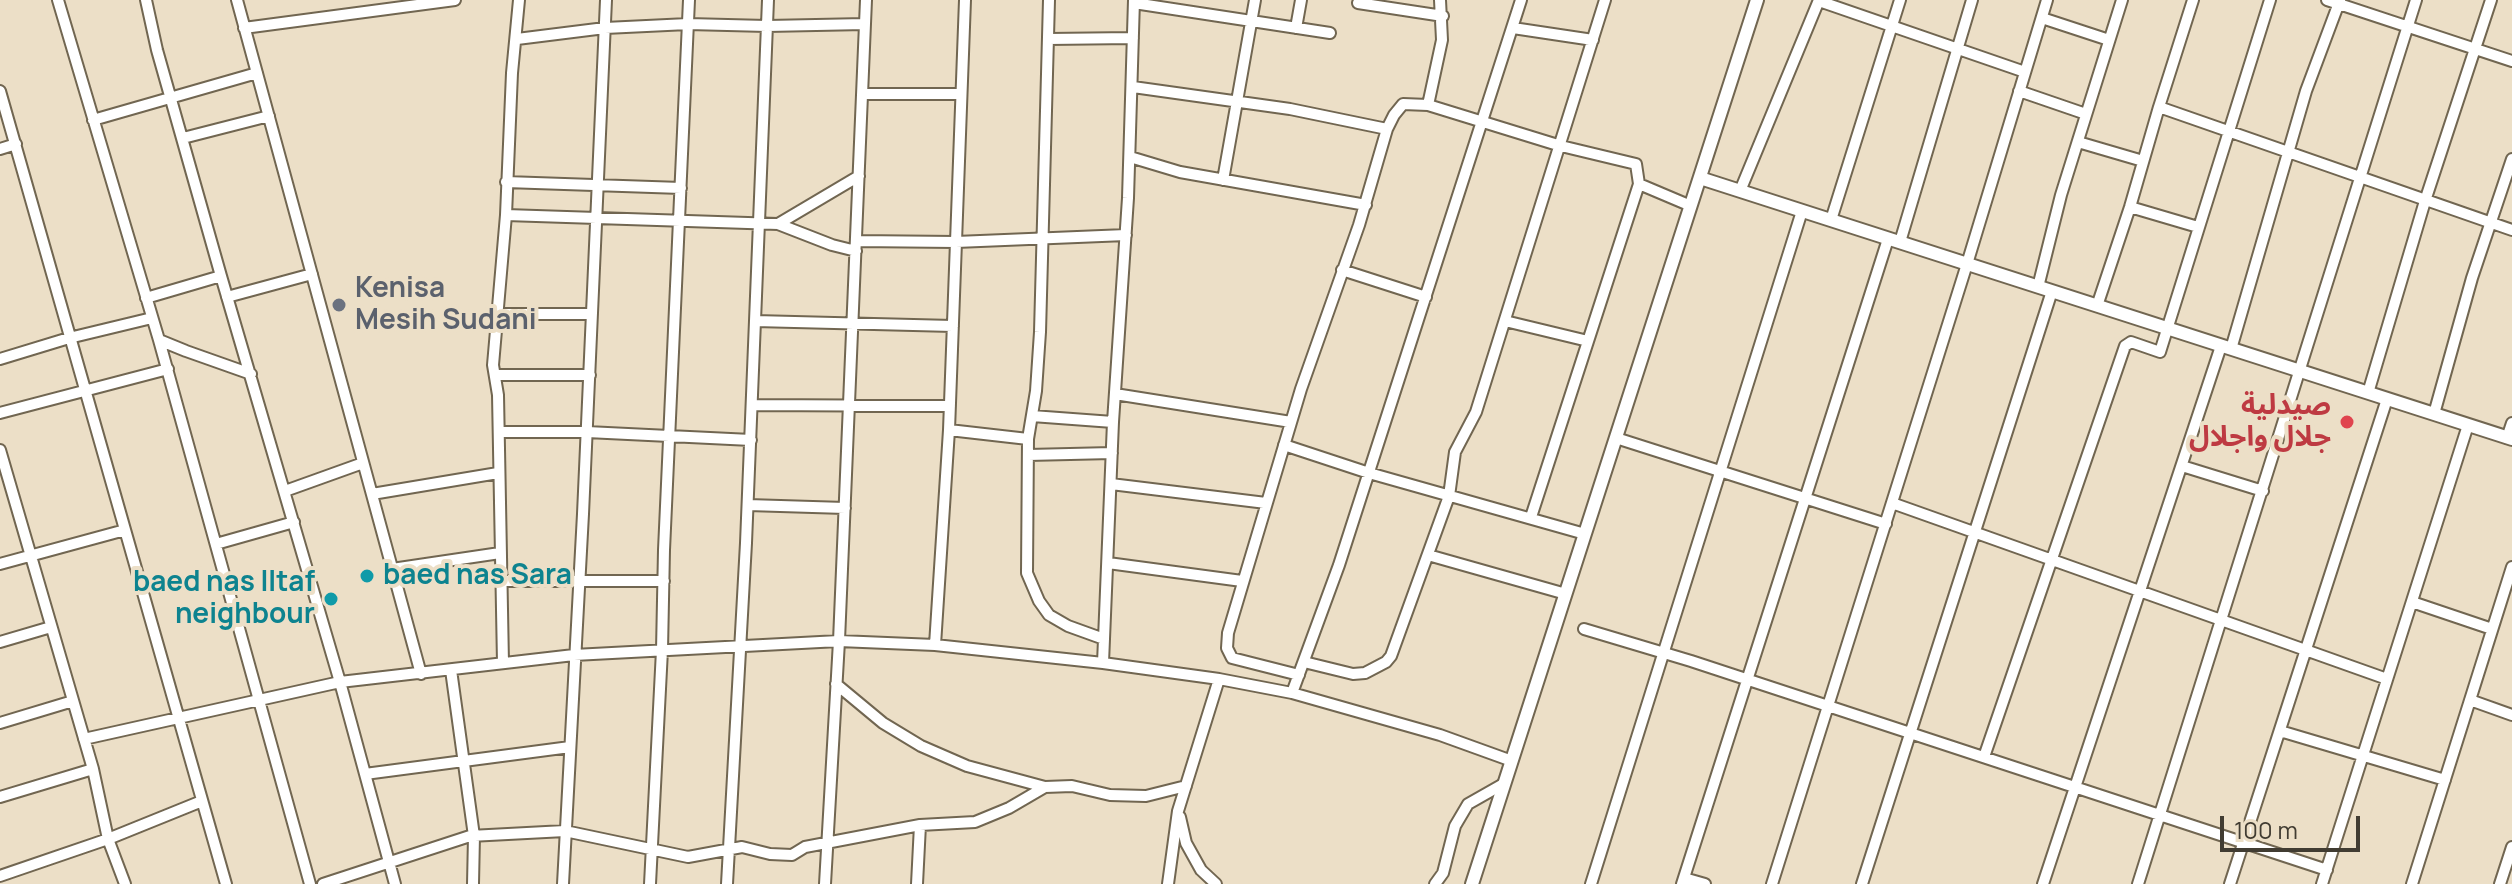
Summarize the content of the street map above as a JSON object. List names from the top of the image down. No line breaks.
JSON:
{"places":["Kenisa Mesih Sudani","صيدلية جلال واجلال","baed nas Sara","baed nas Iltaf neighbour"],"scale_bar":"100 m"}
